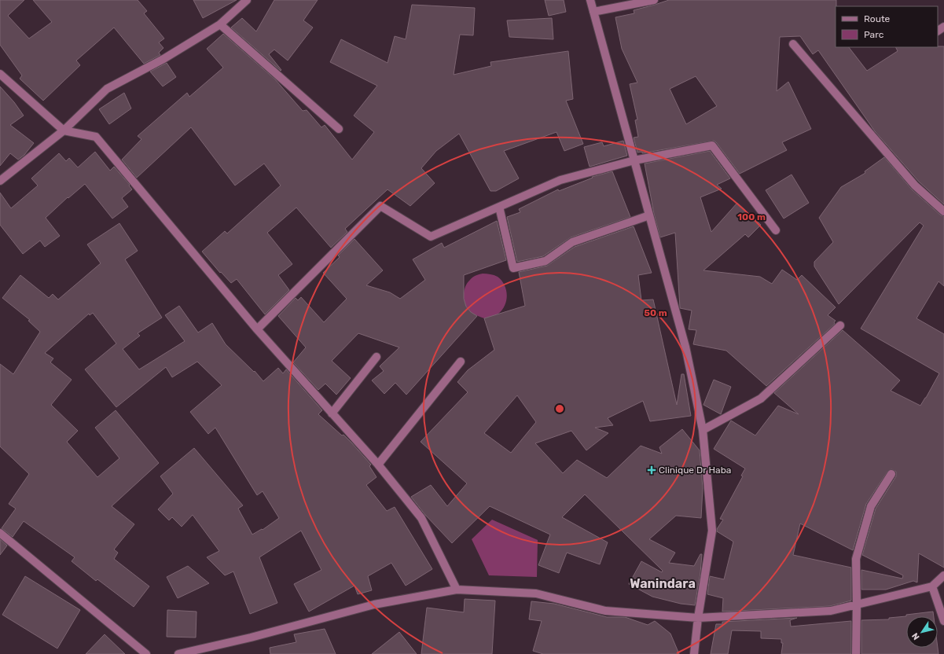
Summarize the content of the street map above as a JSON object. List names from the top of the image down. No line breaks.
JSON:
{"districts":["Wanindara"],"places":{"health":["Clinique Dr Haba"]},"legend":["Route","Parc"],"north":"bottom left","rings":["100 m","50 m"]}
